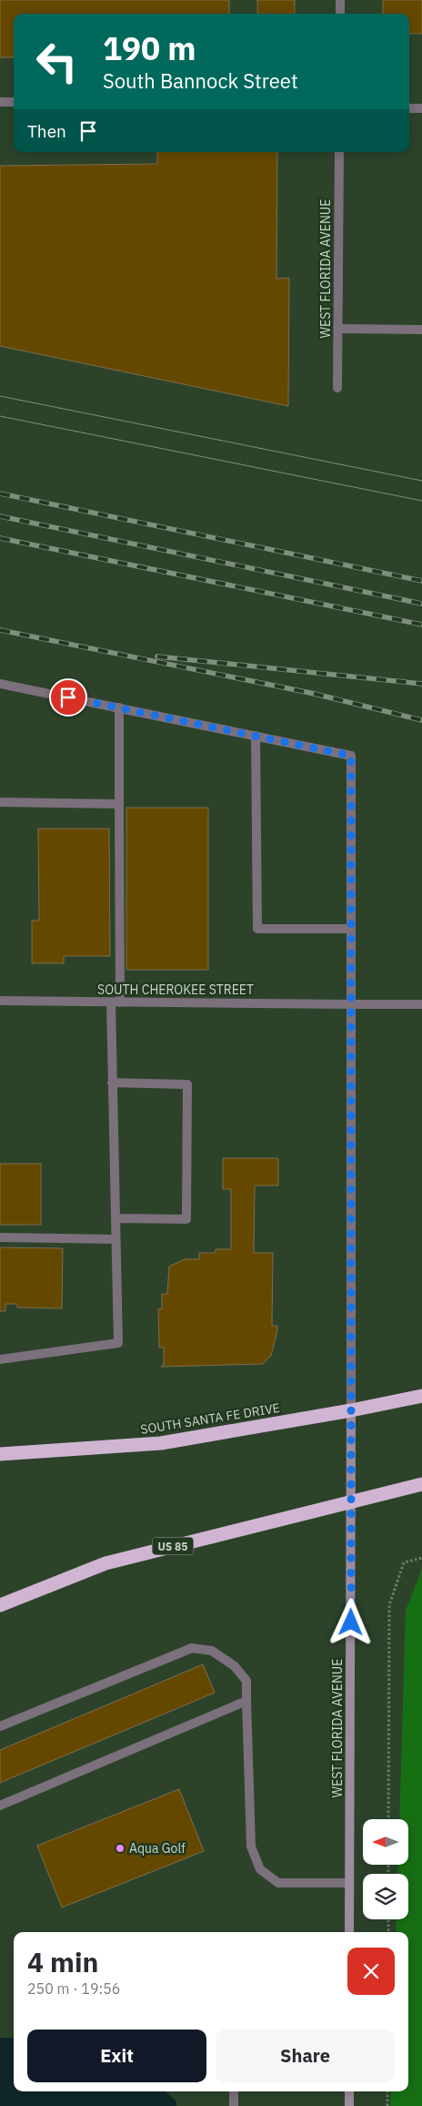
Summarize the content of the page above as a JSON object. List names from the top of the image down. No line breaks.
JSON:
{"streets":{"highway":["SOUTH SANTA FE DRIVE","US 85"],"street":["WEST FLORIDA AVENUE","SOUTH CHEROKEE STREET"]},"crossings":[["WEST FLORIDA AVENUE","SOUTH CHEROKEE STREET"],["WEST FLORIDA AVENUE","SOUTH SANTA FE DRIVE"],["WEST FLORIDA AVENUE","US 85"]],"places":["Aqua Golf"],"north":"left","page":{"turn":["190 m","South Bannock Street"],"then":"Then","heading":["4 min","250 m · 19:56"],"buttons":["Exit","Share"]}}
